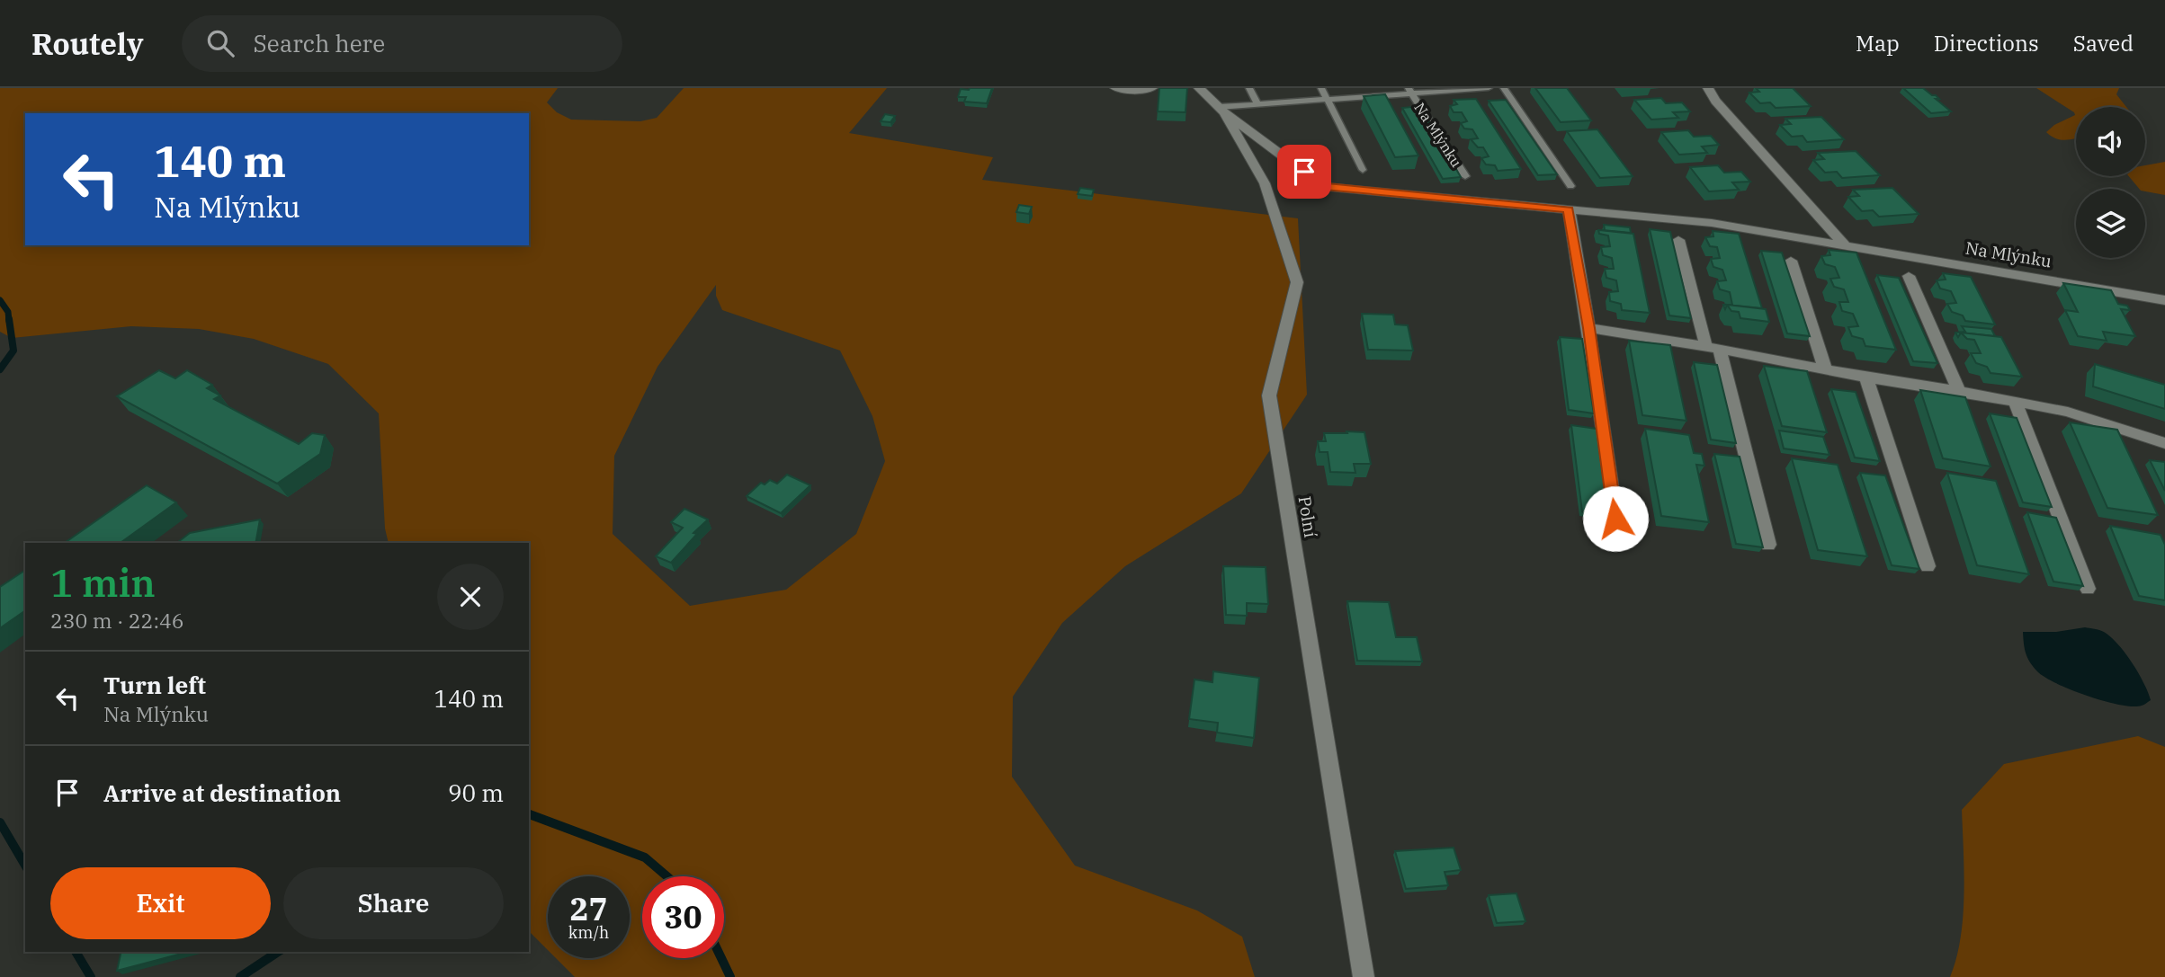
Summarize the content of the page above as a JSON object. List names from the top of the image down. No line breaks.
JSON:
{"streets":{"street":["Na Mlýnku","Polní"]},"crossings":[["Na Mlýnku","Polní"]],"page":{"header":"Routely","search":"Search here","nav":["Map","Directions","Saved"],"turn":["140 m","Na Mlýnku"],"heading":["1 min","230 m · 22:46"],"list":[{"name":"Turn left","note":"Na Mlýnku","value":"140 m"},{"name":"Arrive at destination","value":"90 m"}],"buttons":["Exit","Share"],"speed":"27 km/h","limit":"30"}}
